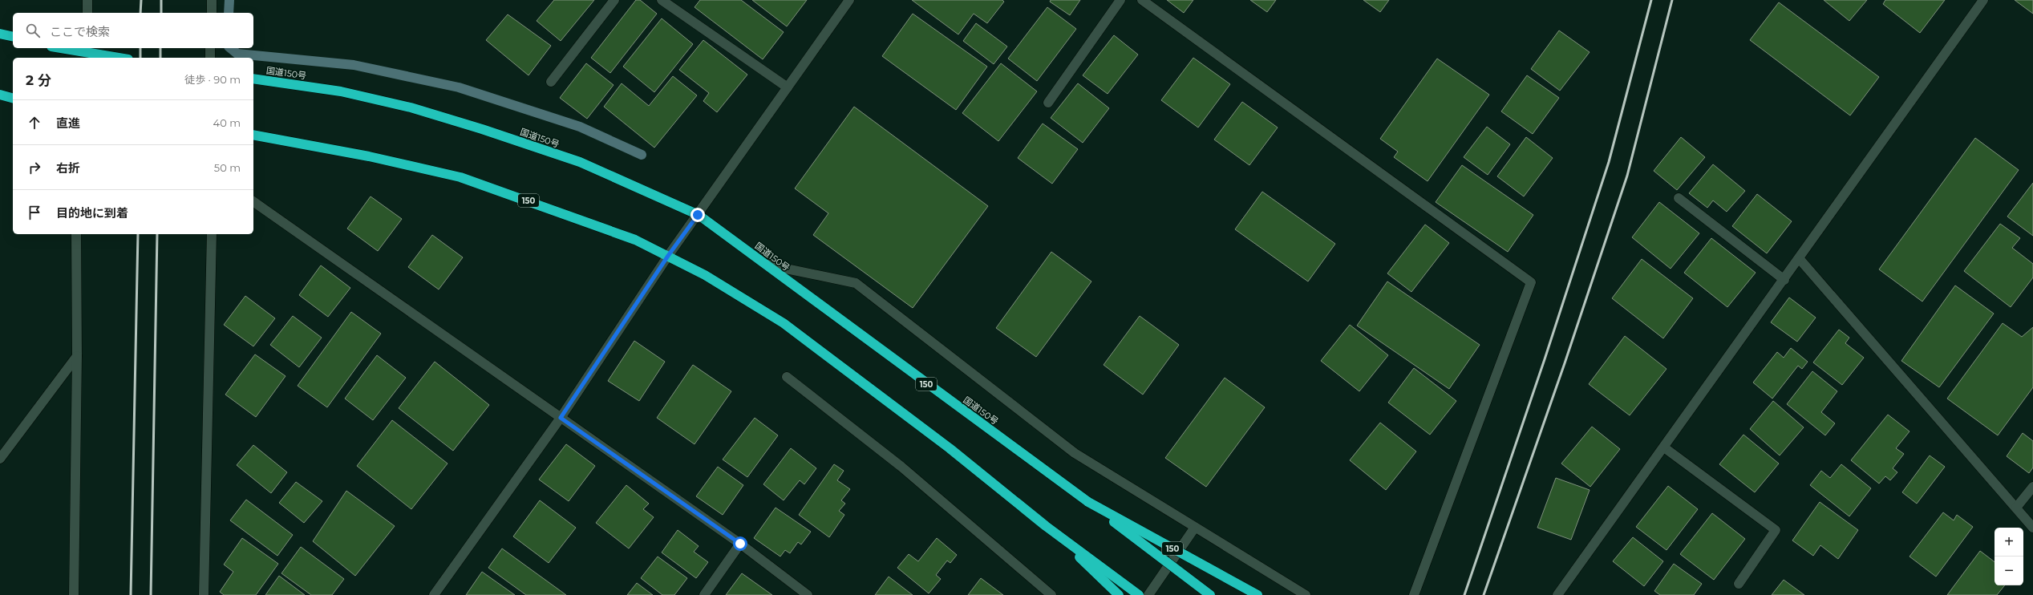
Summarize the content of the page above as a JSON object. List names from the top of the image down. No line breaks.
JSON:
{"streets":{"highway":["国道150号","150"]},"crossings":[["国道150号","150"]],"page":{"search":"ここで検索","heading":["2 分","徒歩 · 90 m"],"list":[["直進","40 m"],["右折","50 m"],"目的地に到着"],"map_buttons":["+","−"]}}
